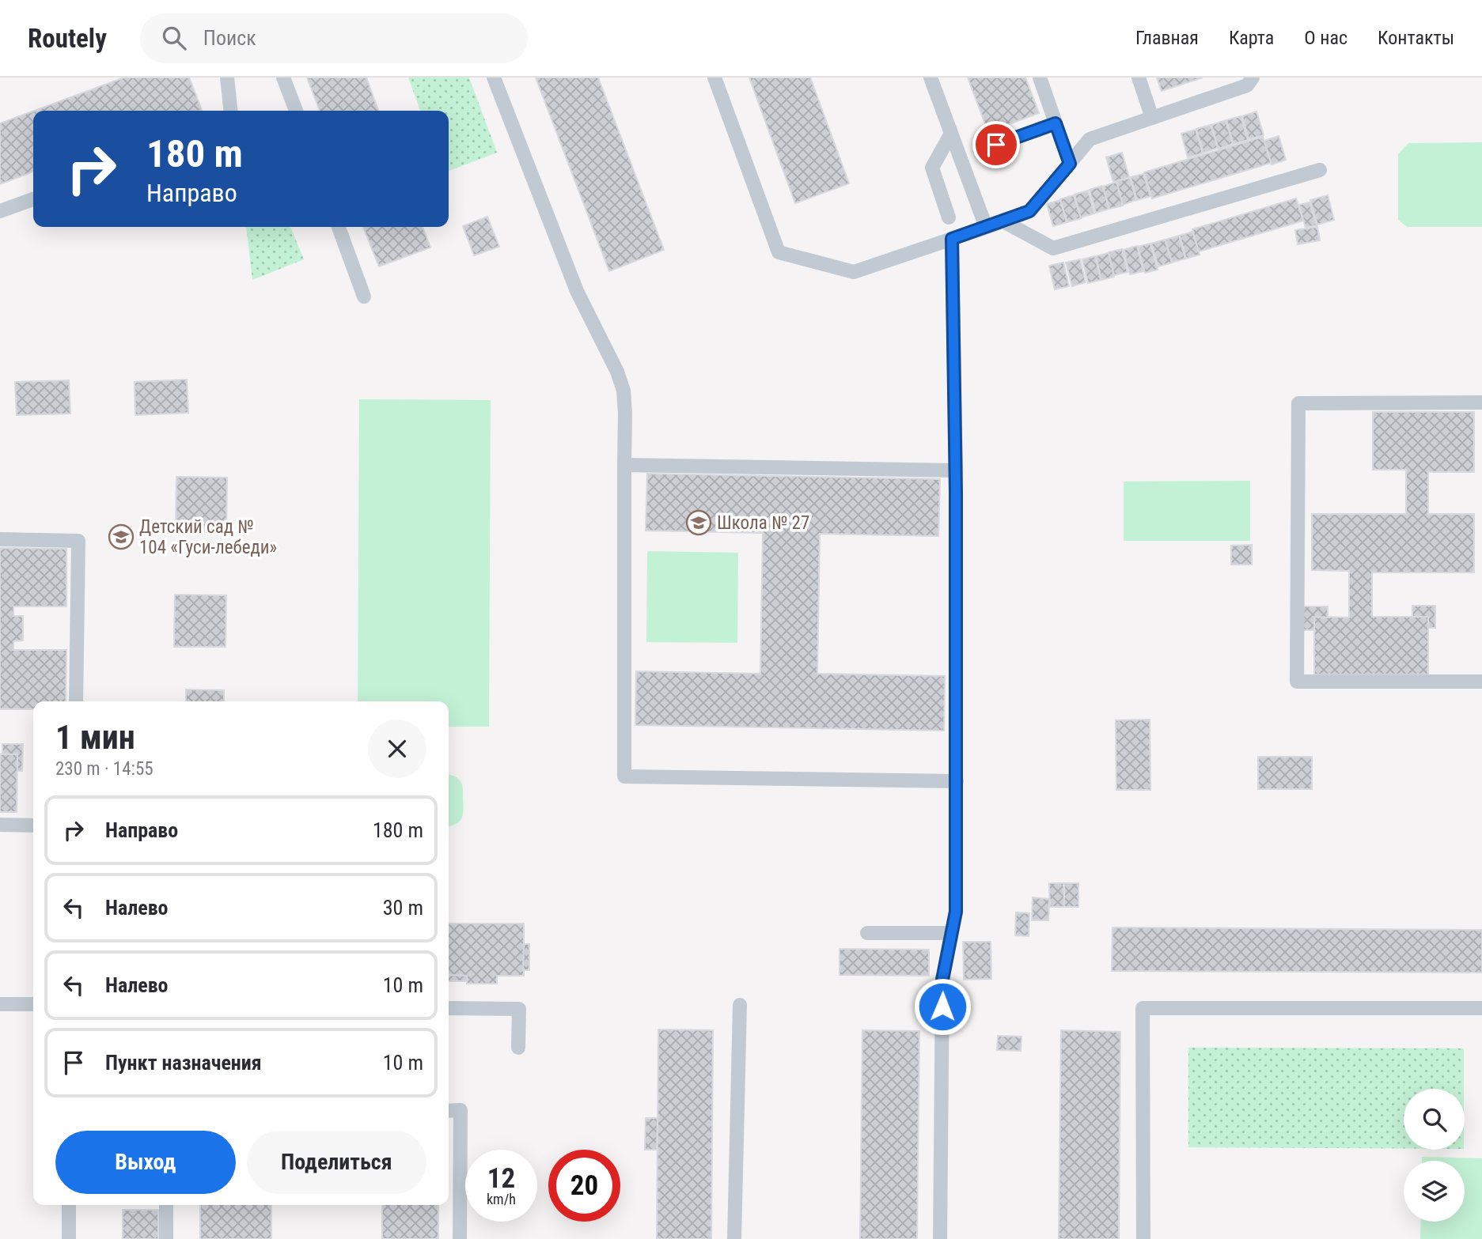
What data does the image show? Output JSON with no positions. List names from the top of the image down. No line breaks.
{"places":{"school or university":["Школа № 27","Детский сад № 104 «Гуси-лебеди»"]},"page":{"header":"Routely","search":"Поиск","nav":["Главная","Карта","О нас","Контакты"],"turn":["180 m","Направо"],"heading":["1 мин","230 m · 14:55"],"list":[{"name":"Направо","value":"180 m"},{"name":"Налево","value":"30 m"},{"name":"Налево","value":"10 m"},{"name":"Пункт назначения","value":"10 m"}],"buttons":["Выход","Поделиться"],"speed":"12 km/h","limit":"20"}}
